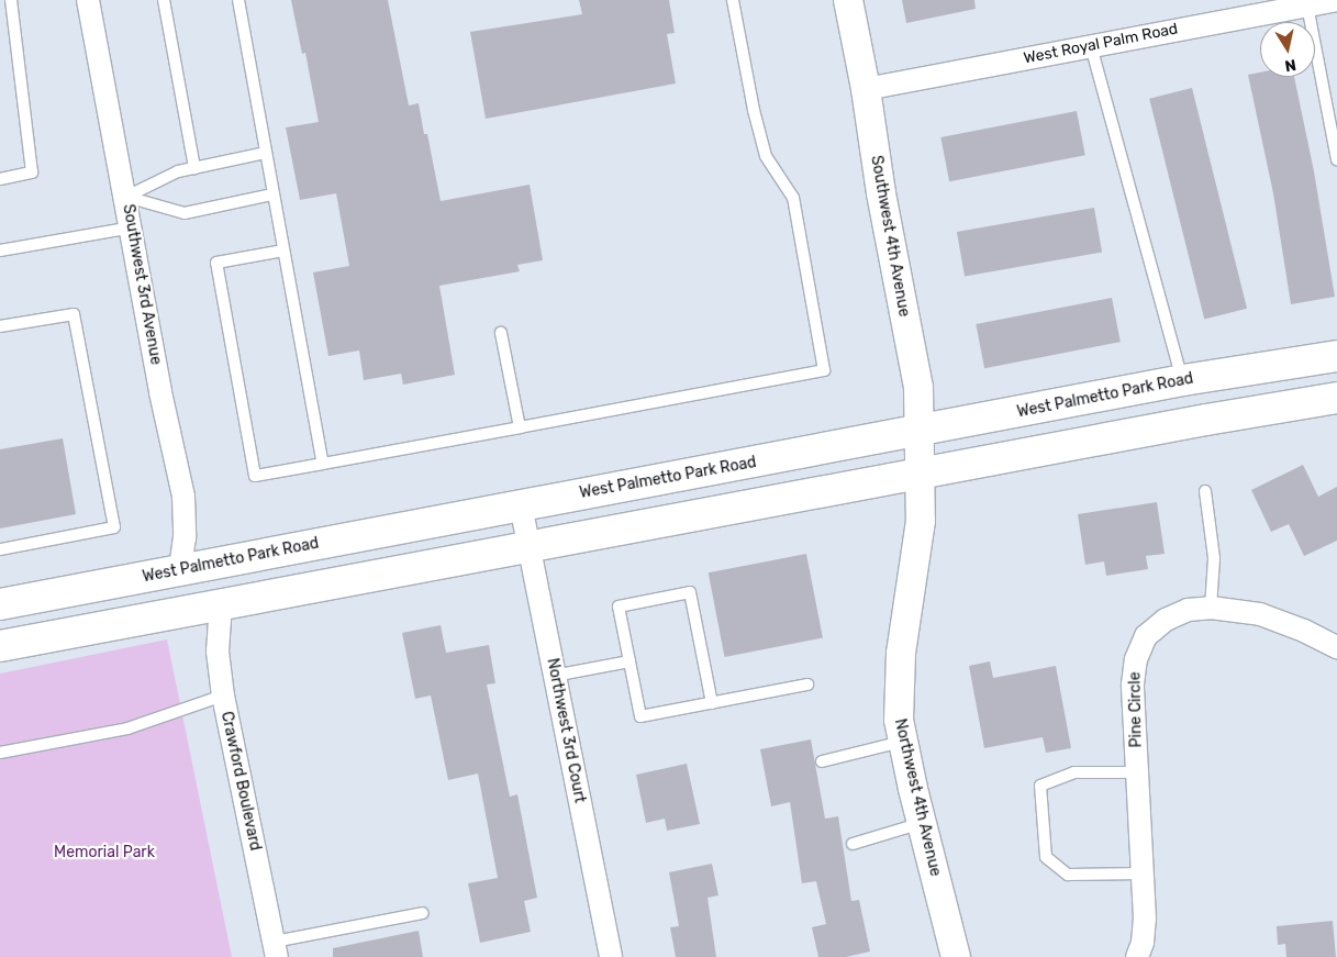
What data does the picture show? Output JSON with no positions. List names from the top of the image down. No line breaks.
{"streets":{"main road":["West Palmetto Park Road"],"street":["West Royal Palm Road","Southwest 4th Avenue","Southwest 3rd Avenue","Pine Circle","Northwest 3rd Court","Crawford Boulevard","Northwest 4th Avenue"]},"crossings":[["West Royal Palm Road","Southwest 4th Avenue"],["Southwest 4th Avenue","West Palmetto Park Road"],["Southwest 4th Avenue","Northwest 4th Avenue"],["Southwest 3rd Avenue","West Palmetto Park Road"],["West Palmetto Park Road","Northwest 3rd Court"]],"parks":["Memorial Park"],"north":"bottom"}
